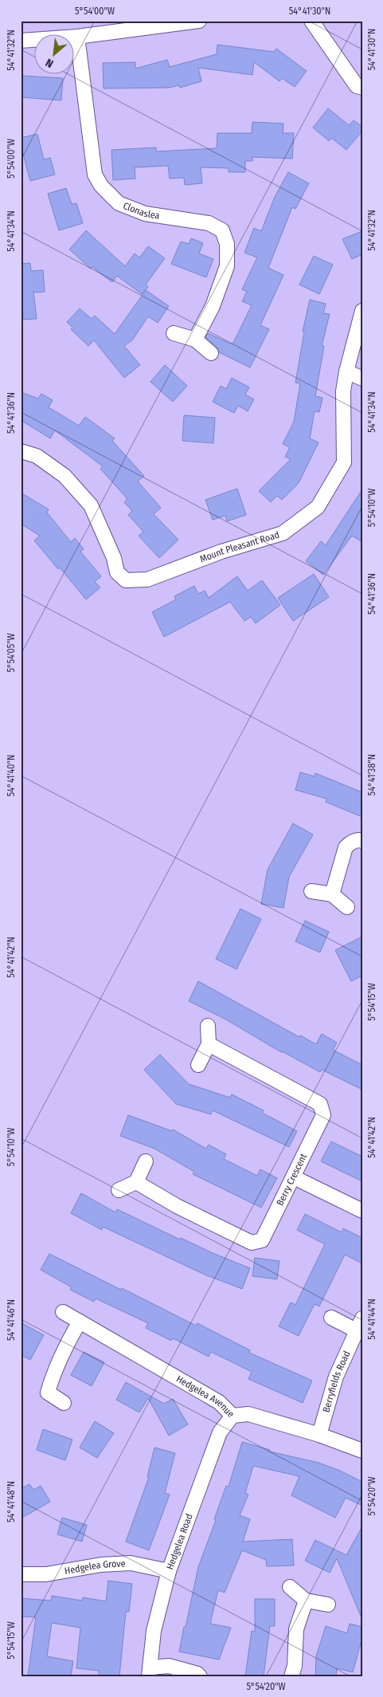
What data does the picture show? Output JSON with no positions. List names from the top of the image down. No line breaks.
{"streets":{"street":["Clonaslea","Mount Pleasant Road","Berry Crescent","Berryfields Road","Hedgelea Avenue","Hedgelea Road","Hedgelea Grove"]},"crossings":[["Berryfields Road","Hedgelea Avenue"],["Hedgelea Avenue","Hedgelea Road"],["Hedgelea Road","Hedgelea Grove"]],"north":"bottom left","coordinates":["5°54'00\"W","54°41'30\"N","54°41'32\"N","54°41'34\"N","54°41'36\"N","5°54'10\"W","5°54'05\"W","54°41'38\"N","54°41'40\"N","54°41'42\"N","5°54'15\"W","54°41'44\"N","54°41'46\"N","5°54'20\"W","54°41'48\"N"]}
